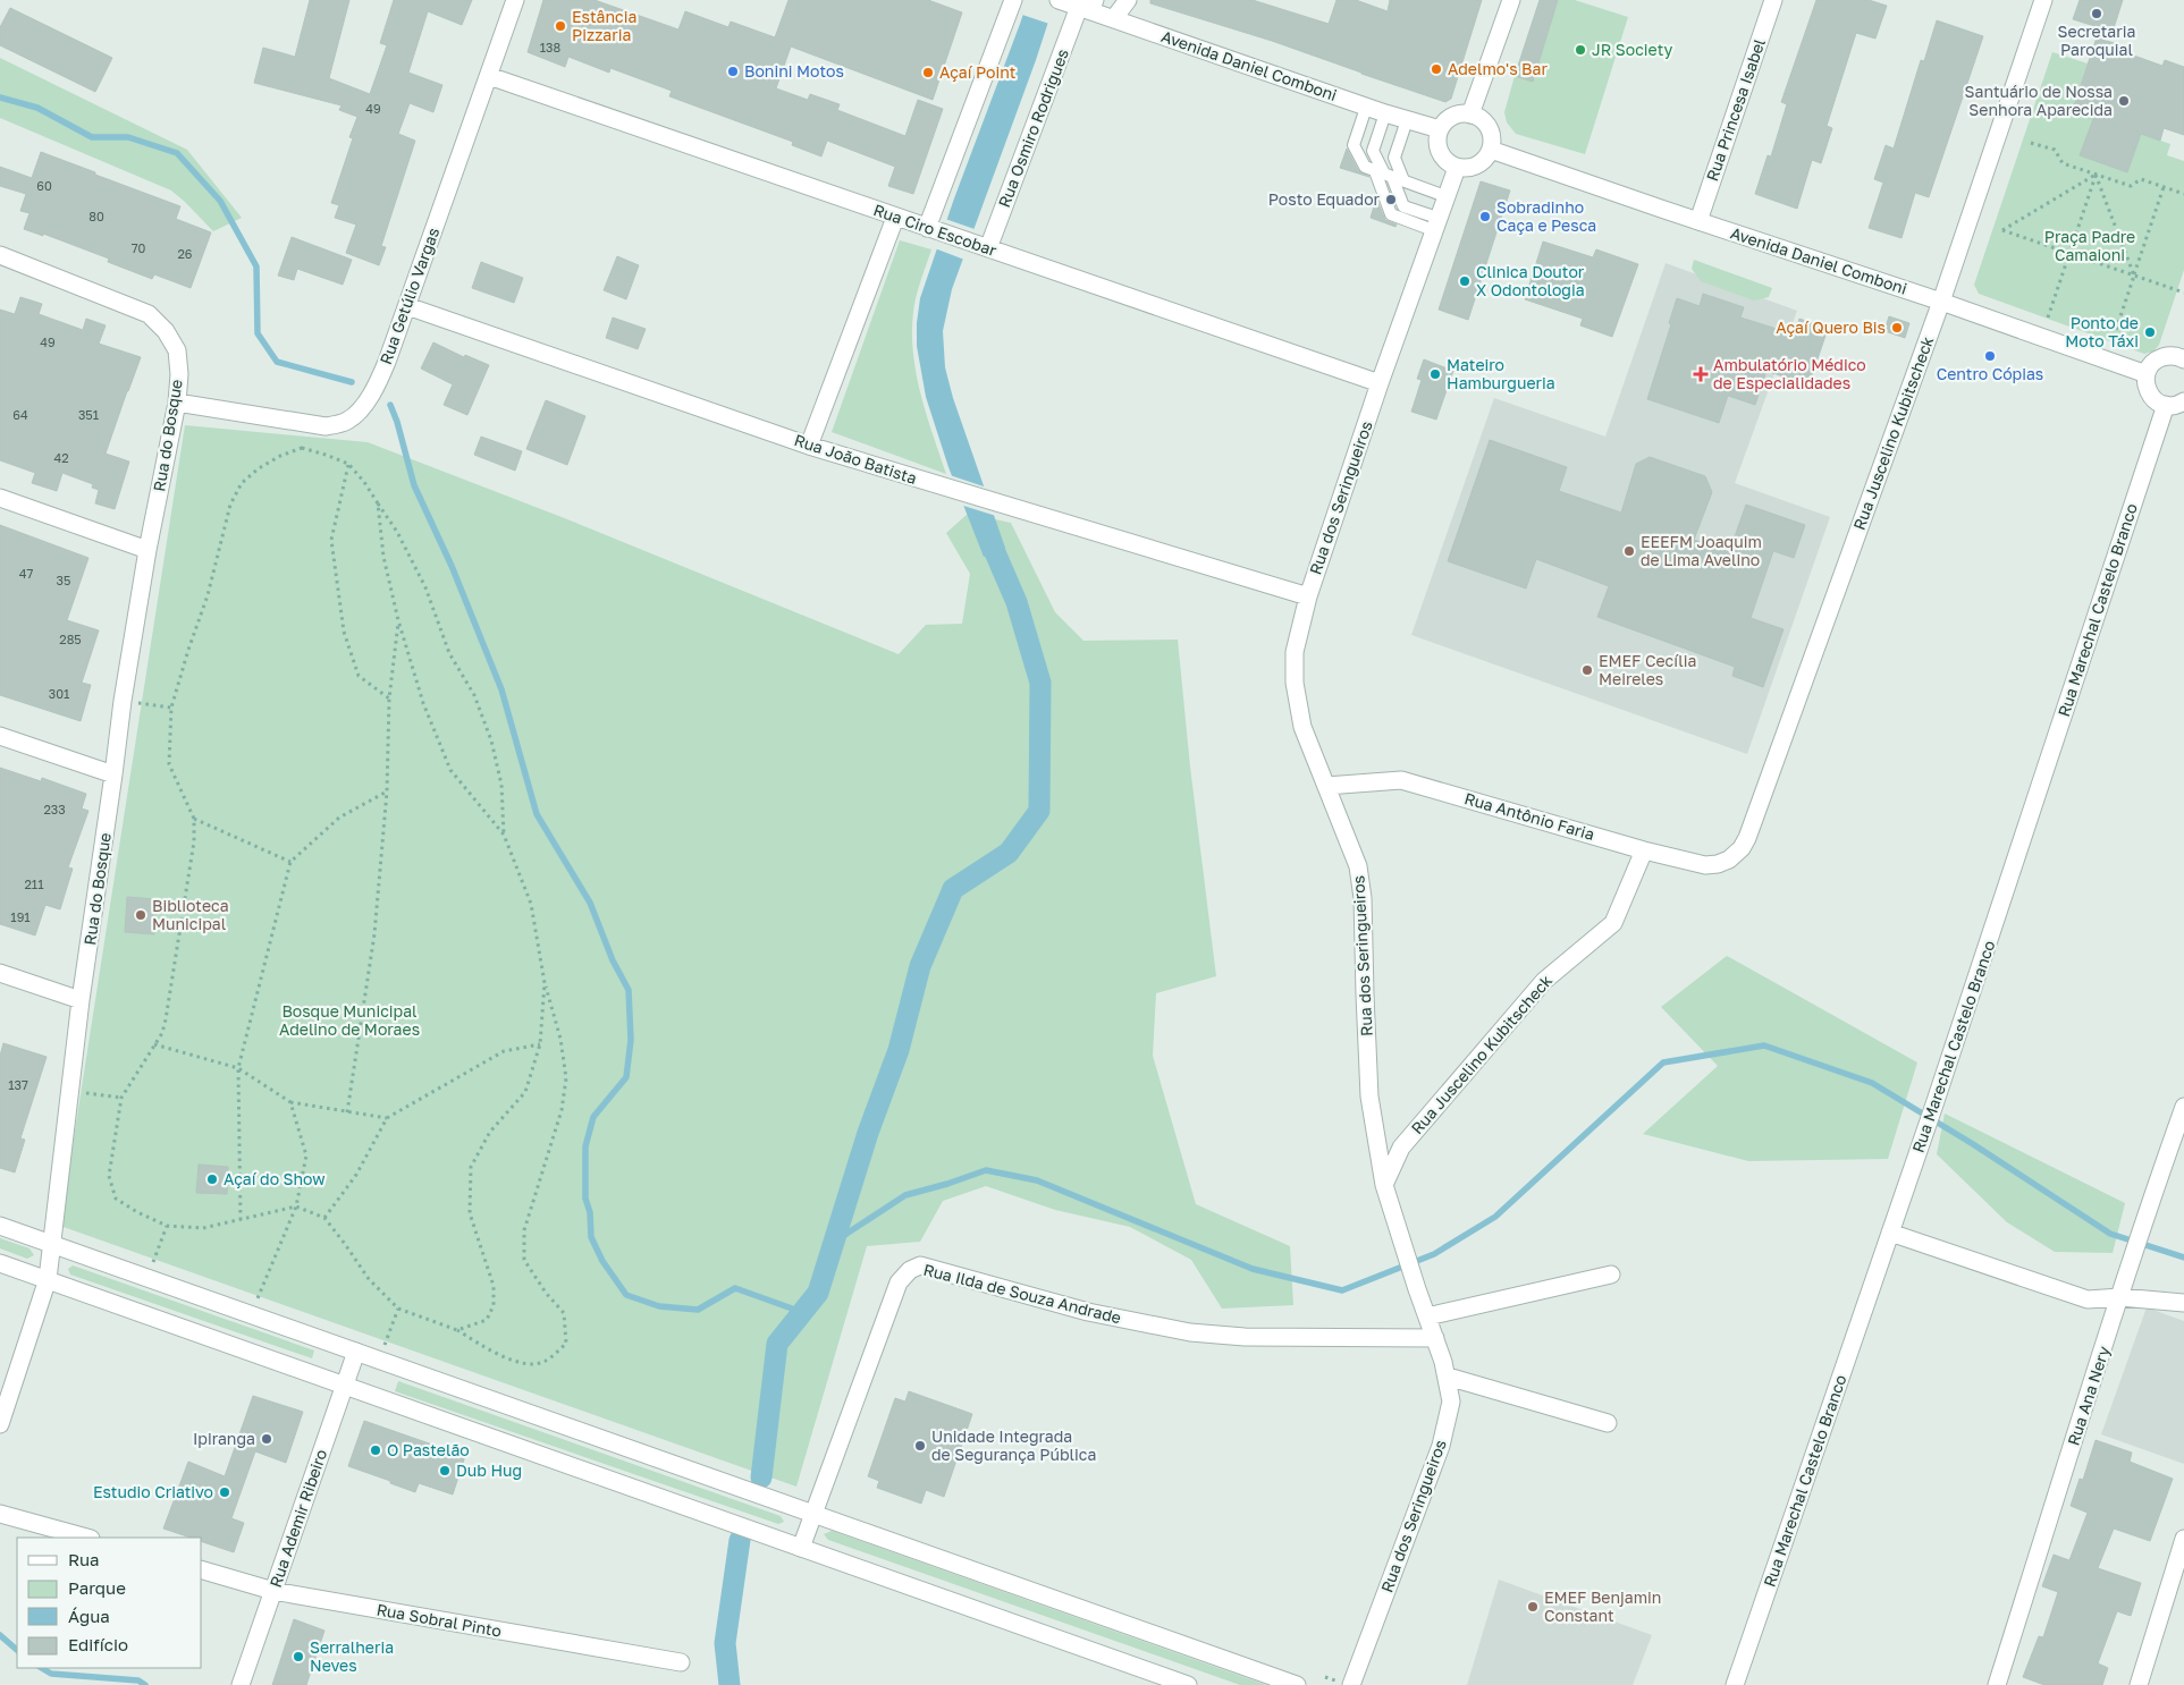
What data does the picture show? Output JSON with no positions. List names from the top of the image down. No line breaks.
{"streets":{"street":["Avenida Daniel Comboni","Rua Princesa Isabel","Rua Osmiro Rodrigues","Rua Ciro Escobar","Rua Getúlio Vargas","Rua Juscelino Kubitscheck","Rua do Bosque","Rua João Batista","Rua dos Seringueiros","Rua Marechal Castelo Branco","Rua Antônio Faria","Rua Ilda de Souza Andrade","Rua Ana Nery","Rua Ademir Ribeiro","Rua Sobral Pinto"]},"crossings":[["Avenida Daniel Comboni","Rua Princesa Isabel"],["Avenida Daniel Comboni","Rua Osmiro Rodrigues"],["Avenida Daniel Comboni","Rua Juscelino Kubitscheck"],["Avenida Daniel Comboni","Rua dos Seringueiros"],["Rua Osmiro Rodrigues","Rua Ciro Escobar"],["Rua Ciro Escobar","Rua Getúlio Vargas"],["Rua Ciro Escobar","Rua dos Seringueiros"],["Rua Getúlio Vargas","Rua do Bosque"],["Rua Getúlio Vargas","Rua João Batista"],["Rua Juscelino Kubitscheck","Rua dos Seringueiros"],["Rua Juscelino Kubitscheck","Rua Antônio Faria"],["Rua João Batista","Rua dos Seringueiros"],["Rua dos Seringueiros","Rua Antônio Faria"],["Rua dos Seringueiros","Rua Ilda de Souza Andrade"],["Rua Ademir Ribeiro","Rua Sobral Pinto"]],"parks":["Praça Padre Camaioni","Bosque Municipal Adelino de Moraes"],"places":{"other":["Secretaria Paroquial","Estância Pizzaria","JR Society","Adelmo's Bar","Bonini Motos","Açaí Point","Santuário de Nossa Senhora Aparecida","Posto Equador","Sobradinho Caça e Pesca","Clinica Doutor X Odontologia","Açaí Quero Bis","Ponto de Moto Táxi","Centro Cópias","Mateiro Hamburgueria","EEEFM Joaquim de Lima Avelino","EMEF Cecília Meireles","Biblioteca Municipal","Açaí do Show","Ipiranga","Unidade Integrada de Segurança Pública","O Pastelão","Dub Hug","Estudio Criativo","EMEF Benjamin Constant","Serralheria Neves"],"health":["Ambulatório Médico de Especialidades"]},"house_numbers":["138","49","60","80","70","26","49","64","351","42","47","35","285","301","233","211","191","137"],"legend":["Rua","Parque","Água","Edifício"]}
